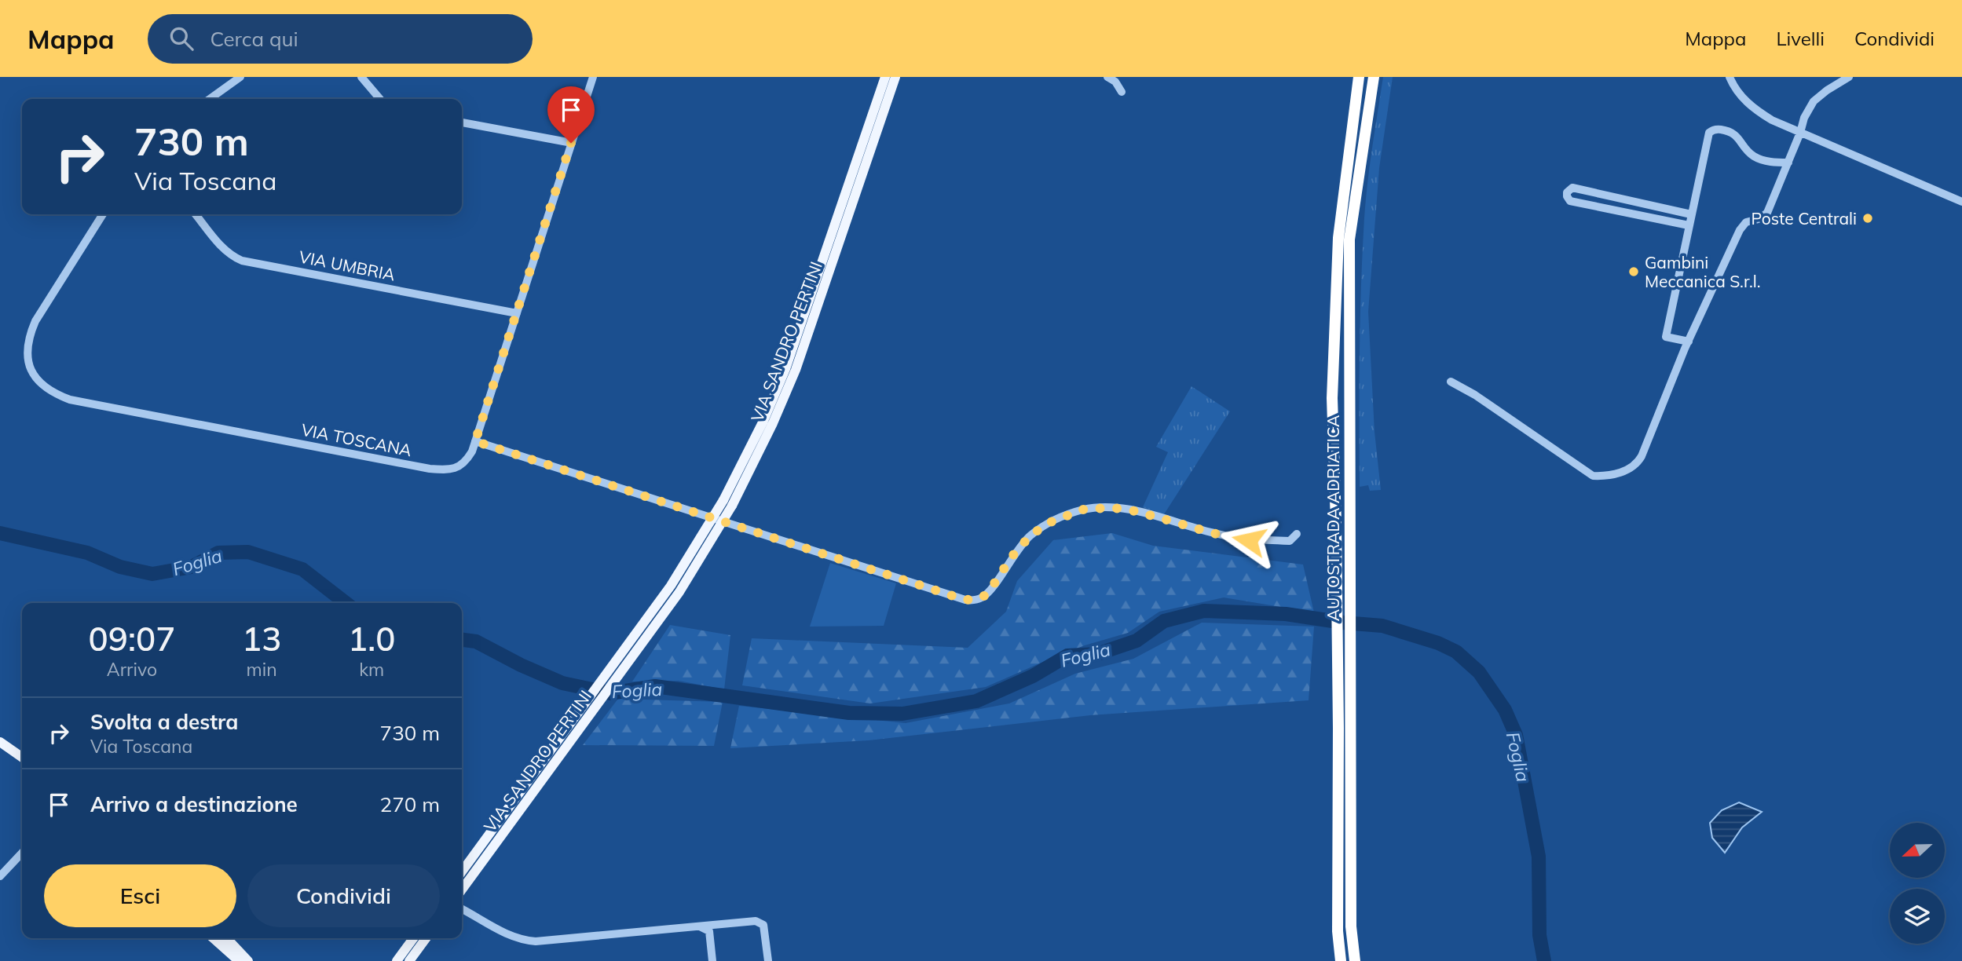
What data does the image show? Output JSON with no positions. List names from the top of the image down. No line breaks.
{"streets":{"highway":["AUTOSTRADA ADRIATICA"],"main road":["VIA SANDRO PERTINI"],"street":["VIA UMBRIA","VIA TOSCANA"]},"crossings":[["VIA UMBRIA","VIA TOSCANA"]],"water":["Foglia"],"places":["Poste Centrali","Gambini Meccanica S.r.l."],"north":"left","page":{"header":"Mappa","search":"Cerca qui","nav":["Mappa","Livelli","Condividi"],"turn":["730 m","Via Toscana"],"eta":["09:07","Arrivo","13","min","1.0","km"],"list":[{"name":"Svolta a destra","note":"Via Toscana","value":"730 m"},{"name":"Arrivo a destinazione","value":"270 m"}],"buttons":["Esci","Condividi"]}}
